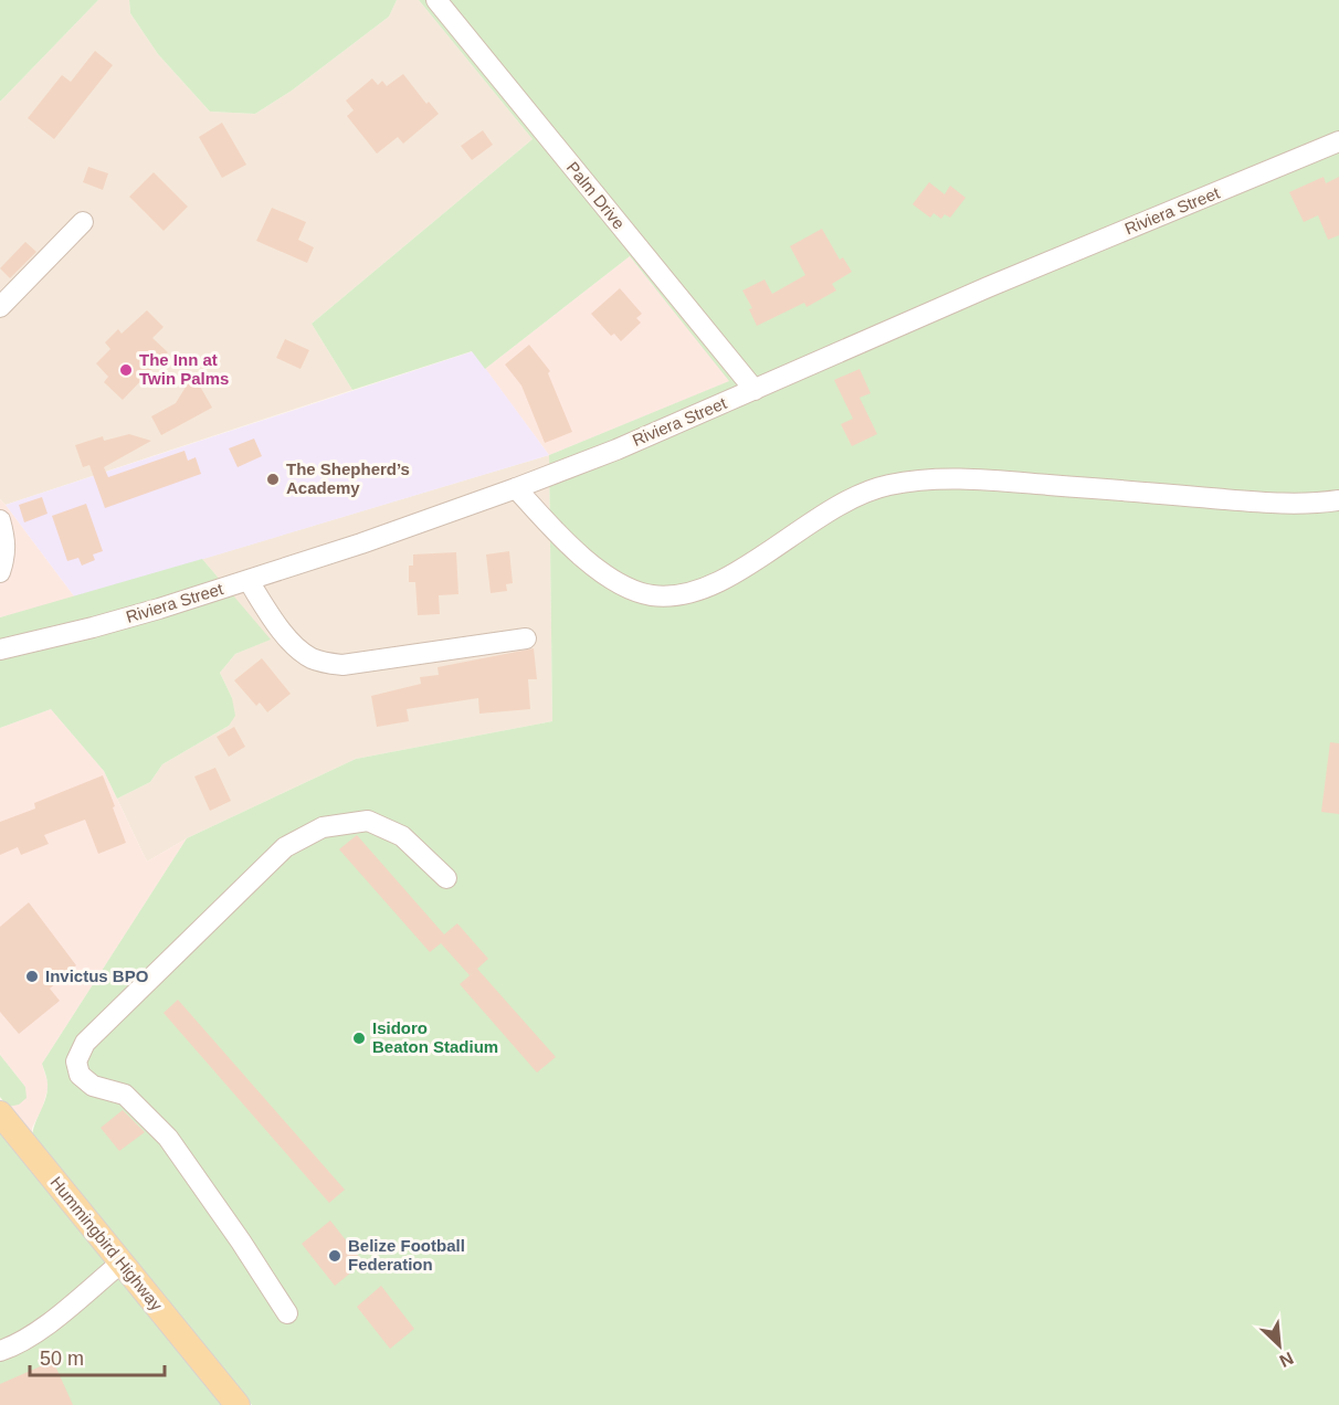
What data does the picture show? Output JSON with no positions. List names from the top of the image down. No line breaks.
{"streets":{"main road":["Hummingbird Highway"],"street":["Palm Drive","Riviera Street"]},"crossings":[["Palm Drive","Riviera Street"]],"places":["The Inn at Twin Palms","The Shepherd’s Academy","Invictus BPO","Isidoro Beaton Stadium","Belize Football Federation"],"scale_bar":"50 m","north":"bottom right"}
